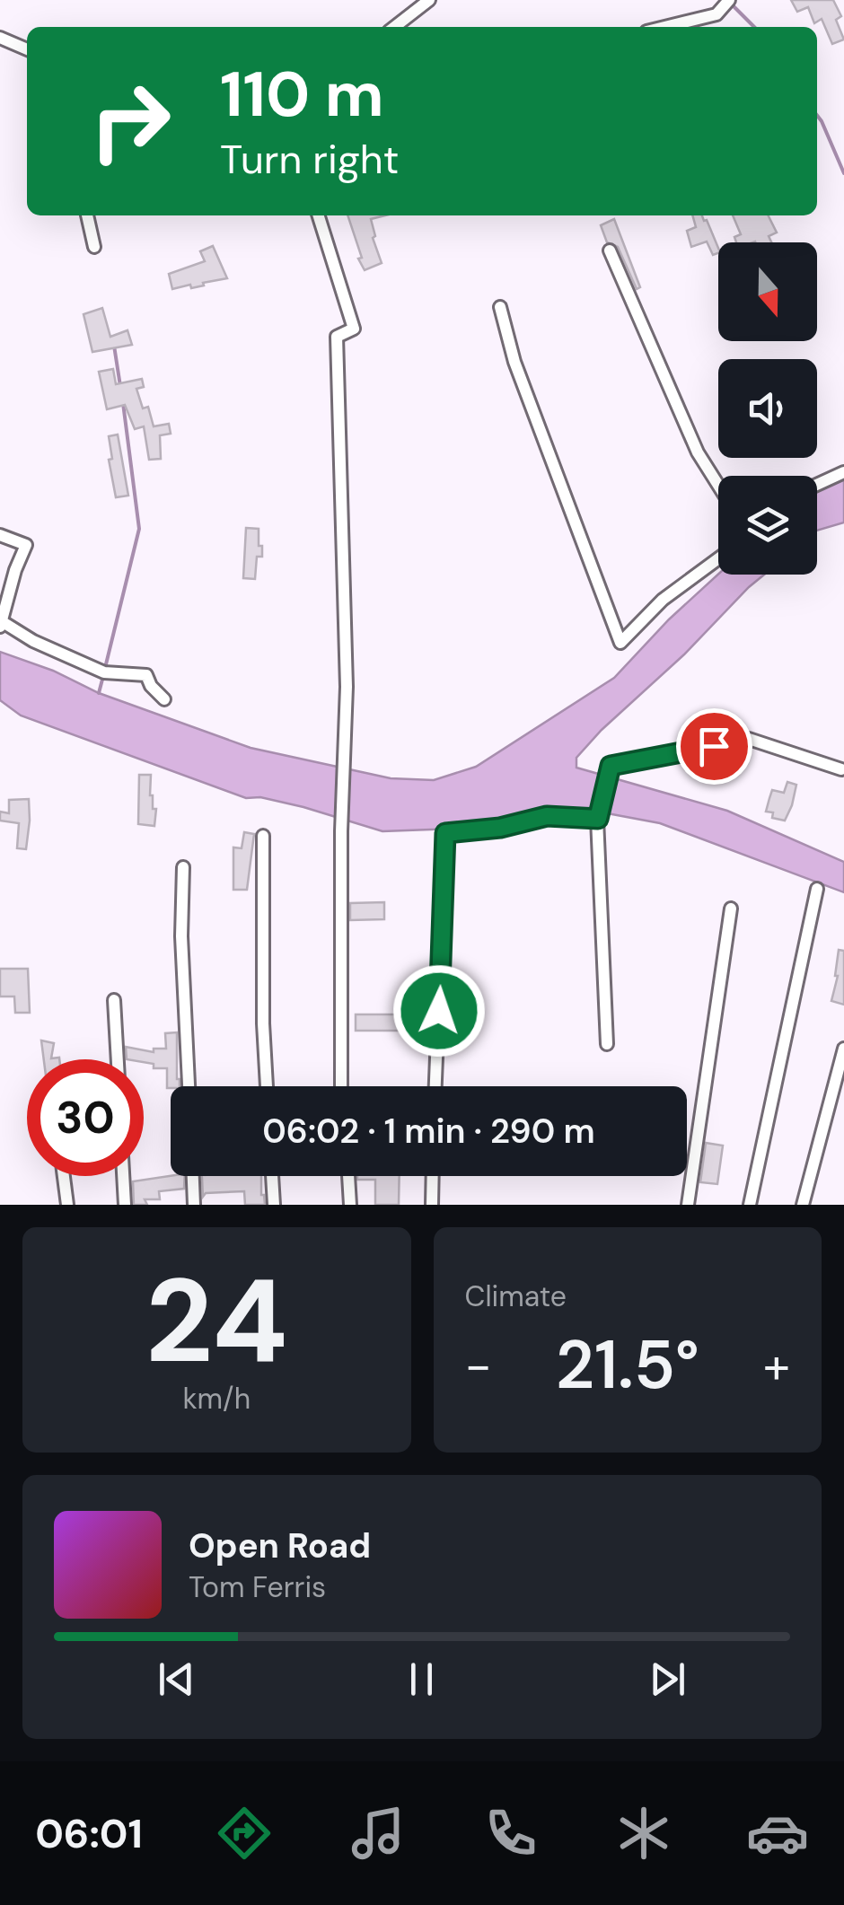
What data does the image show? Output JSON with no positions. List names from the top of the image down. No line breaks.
{"north":"bottom","page":{"turn":["110 m","Turn right"],"limit":"30","trip":"06:02 · 1 min · 290 m","tile":[["24","km/h"],"Climate"],"heat":["−","21.5°","+"],"song":["Open Road","Tom Ferris"],"tabs":"06:01"}}
